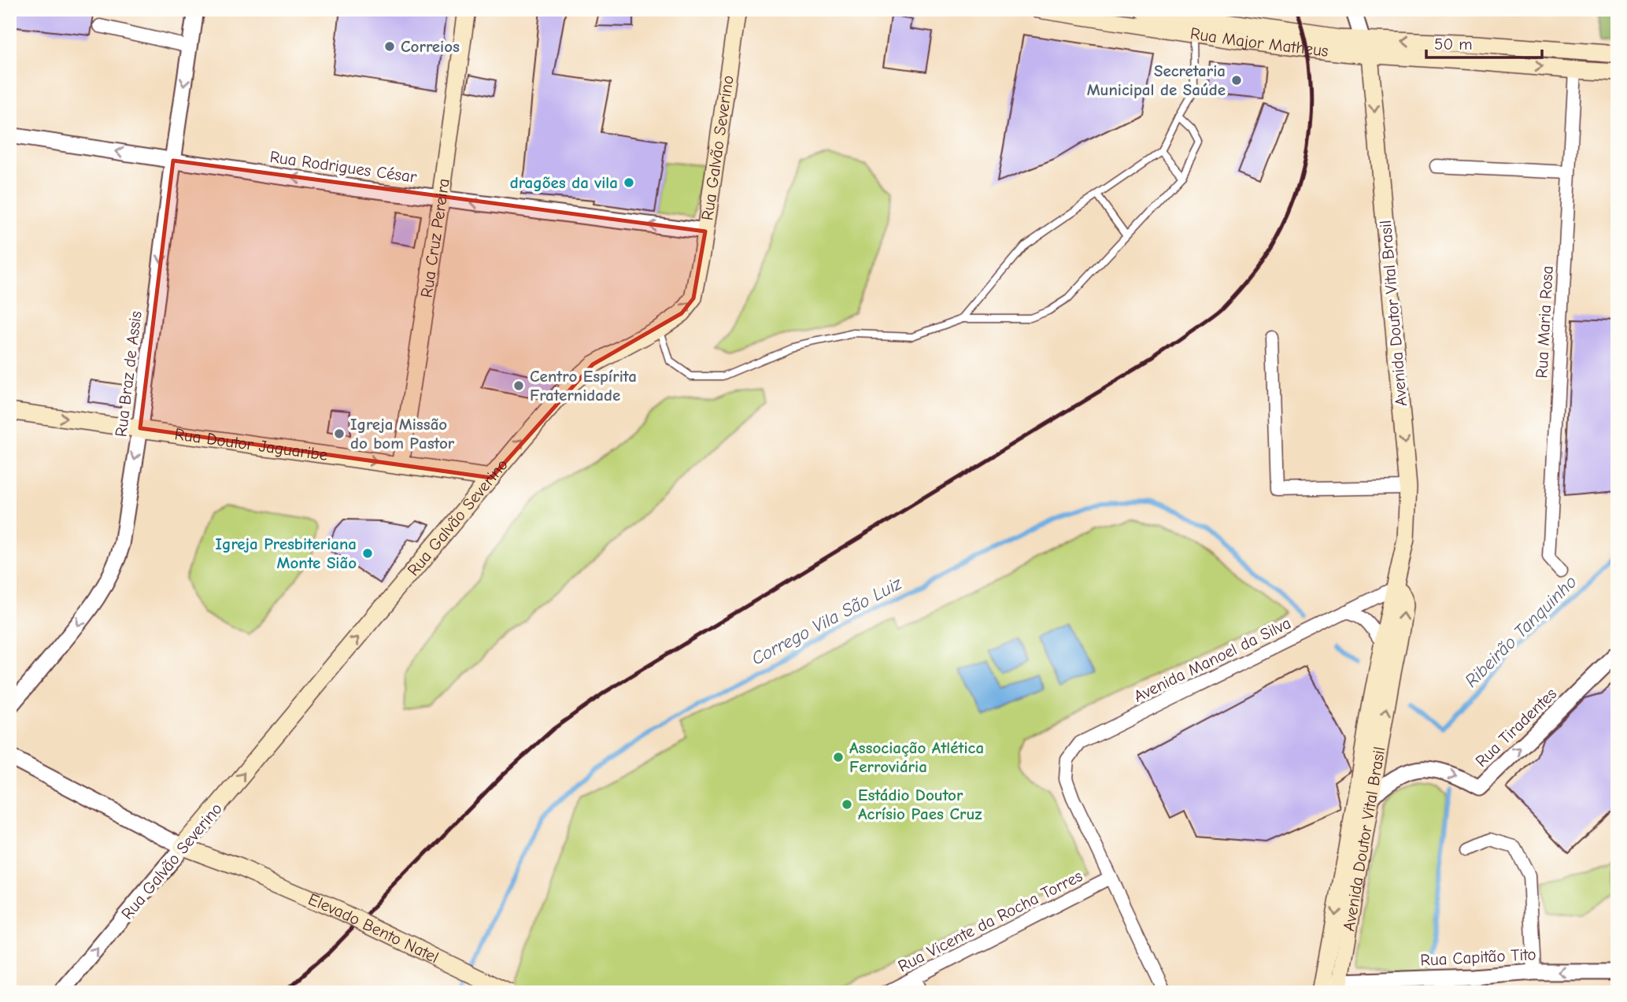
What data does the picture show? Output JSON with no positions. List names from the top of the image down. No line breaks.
{"streets":{"main road":["Rua Major Matheus","Rua Galvão Severino","Rua Cruz Pereira","Avenida Doutor Vital Brasil","Rua Doutor Jaguaribe","Elevado Bento Natel"],"street":["Rua Rodrigues César","Rua Maria Rosa","Rua Braz de Assis","Avenida Manoel da Silva","Rua Tiradentes","Rua Vicente da Rocha Torres","Rua Capitão Tito"]},"crossings":[["Rua Major Matheus","Avenida Doutor Vital Brasil"],["Rua Major Matheus","Rua Maria Rosa"],["Rua Galvão Severino","Rua Rodrigues César"],["Rua Galvão Severino","Rua Doutor Jaguaribe"],["Rua Galvão Severino","Elevado Bento Natel"],["Rua Rodrigues César","Rua Cruz Pereira"],["Rua Rodrigues César","Rua Braz de Assis"],["Rua Cruz Pereira","Rua Doutor Jaguaribe"],["Avenida Doutor Vital Brasil","Avenida Manoel da Silva"],["Avenida Doutor Vital Brasil","Rua Tiradentes"],["Avenida Doutor Vital Brasil","Rua Capitão Tito"],["Rua Braz de Assis","Rua Doutor Jaguaribe"],["Avenida Manoel da Silva","Rua Vicente da Rocha Torres"]],"one_way":["Rua Galvão Severino","Rua Rodrigues César","Rua Braz de Assis","Rua Doutor Jaguaribe","Rua Tiradentes"],"water":["Corrego Vila São Luiz","Ribeirão Tanquinho"],"places":["Correios","Secretaria Municipal de Saúde","dragões da vila","Centro Espírita Fraternidade","Igreja Missão do bom Pastor","Igreja Presbiteriana Monte Sião","Associação Atlética Ferroviária","Estádio Doutor Acrísio Paes Cruz"],"scale_bar":"50 m"}
